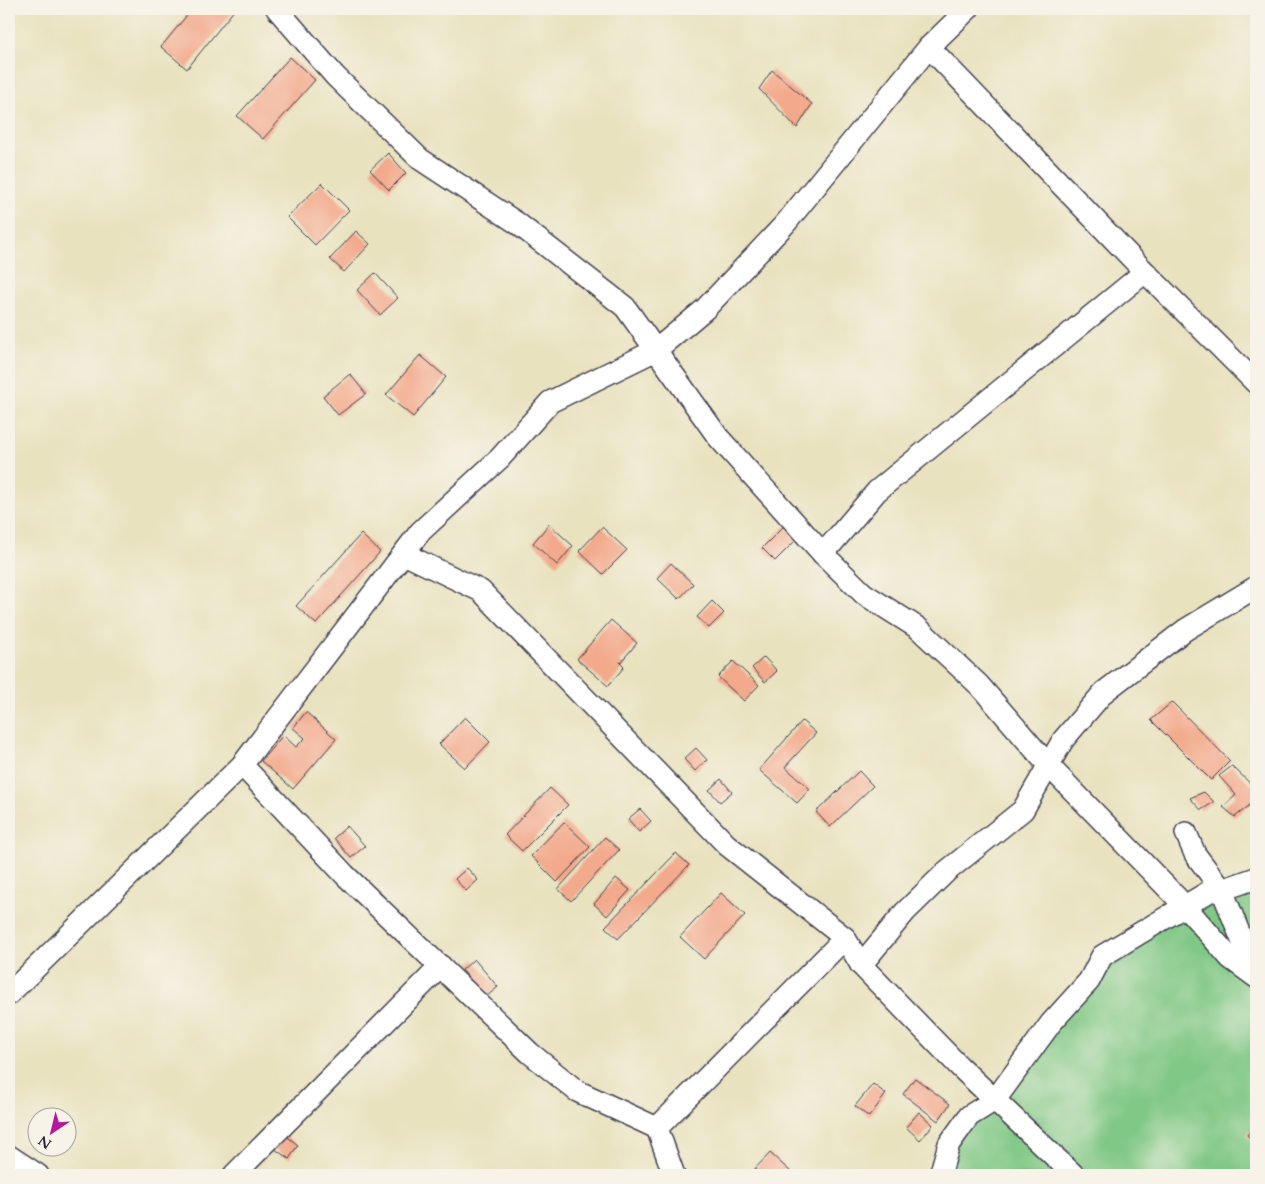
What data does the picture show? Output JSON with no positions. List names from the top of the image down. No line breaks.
{"north":"bottom left"}
